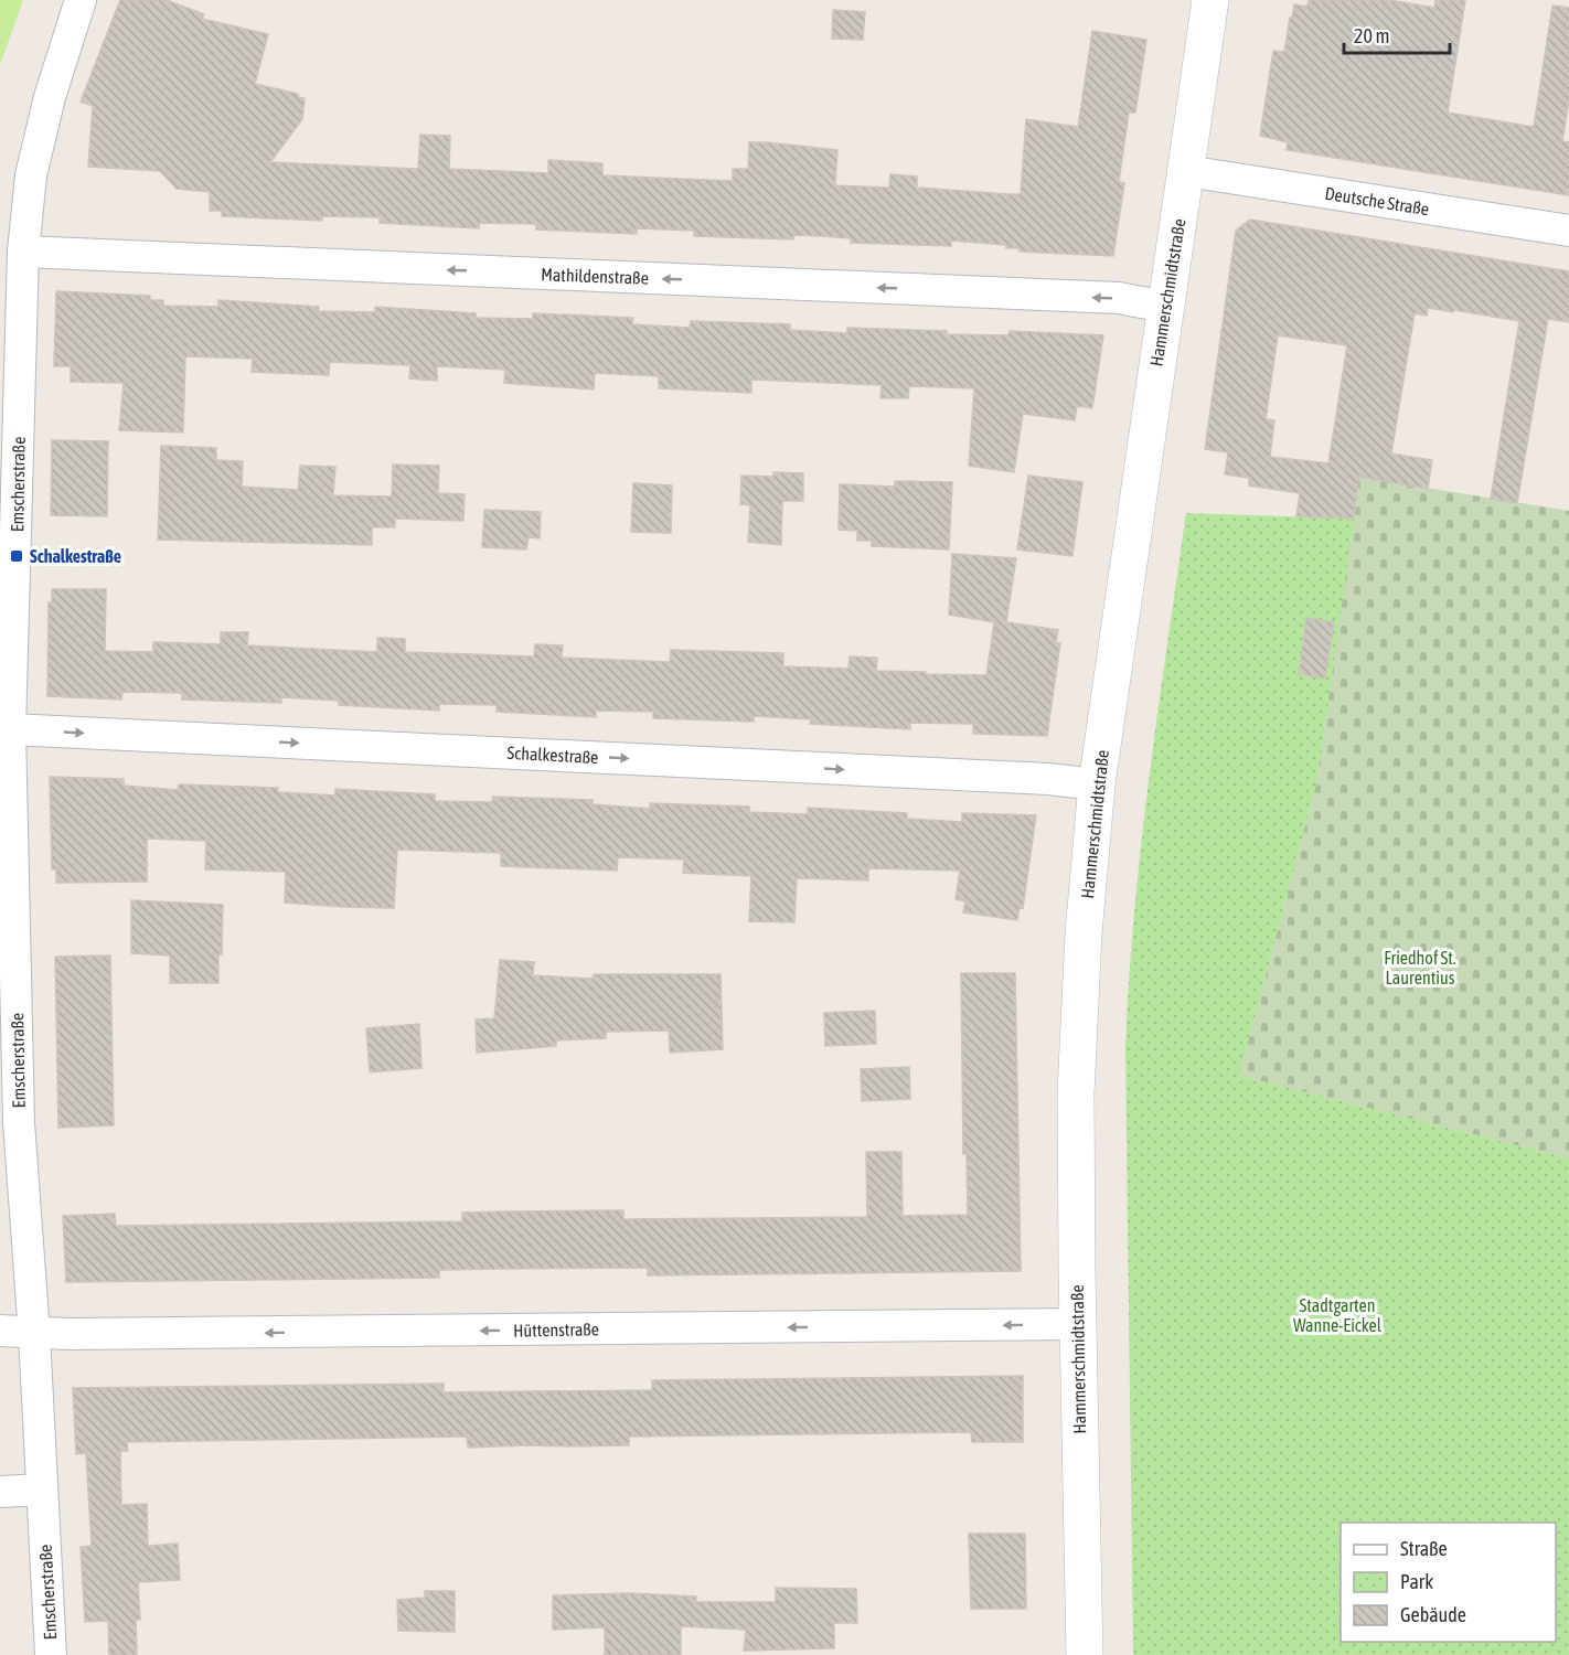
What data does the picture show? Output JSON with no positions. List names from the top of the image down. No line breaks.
{"streets":{"main road":["Hammerschmidtstraße"],"street":["Deutsche Straße","Mathildenstraße","Emscherstraße","Schalkestraße","Hüttenstraße"]},"crossings":[["Deutsche Straße","Hammerschmidtstraße"],["Mathildenstraße","Hammerschmidtstraße"],["Mathildenstraße","Emscherstraße"],["Hammerschmidtstraße","Schalkestraße"],["Hammerschmidtstraße","Hüttenstraße"],["Emscherstraße","Schalkestraße"],["Emscherstraße","Hüttenstraße"]],"one_way":["Mathildenstraße","Schalkestraße","Hüttenstraße"],"parks":["Friedhof St. Laurentius","Stadtgarten Wanne-Eickel"],"places":{"transit":["Schalkestraße"]},"legend":["Straße","Park","Gebäude"],"scale_bar":"20 m"}
